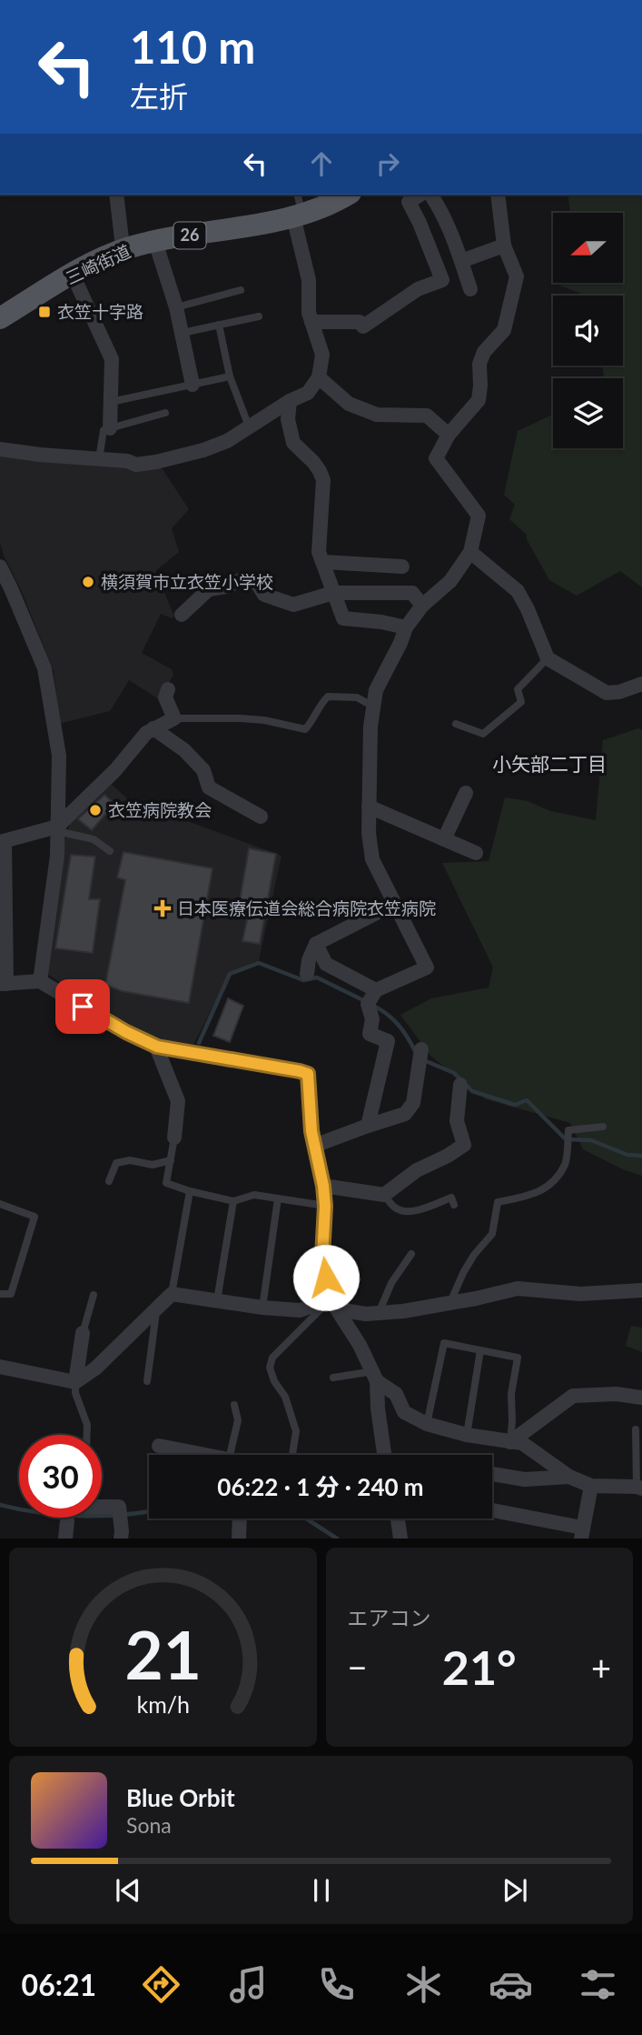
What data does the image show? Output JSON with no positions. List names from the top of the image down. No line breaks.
{"streets":{"main road":["26","三崎街道"]},"districts":["小矢部二丁目"],"places":{"transit":["衣笠十字路"],"other":["横須賀市立衣笠小学校","衣笠病院教会"],"health":["日本医療伝道会総合病院衣笠病院"]},"north":"left","page":{"turn":["110 m","左折"],"limit":"30","trip":"06:22 · 1 分 · 240 m","tile":"エアコン","heat":["−","21°","+"],"song":["Blue Orbit","Sona"],"tabs":"06:21","gauge":["21","km/h"]}}
